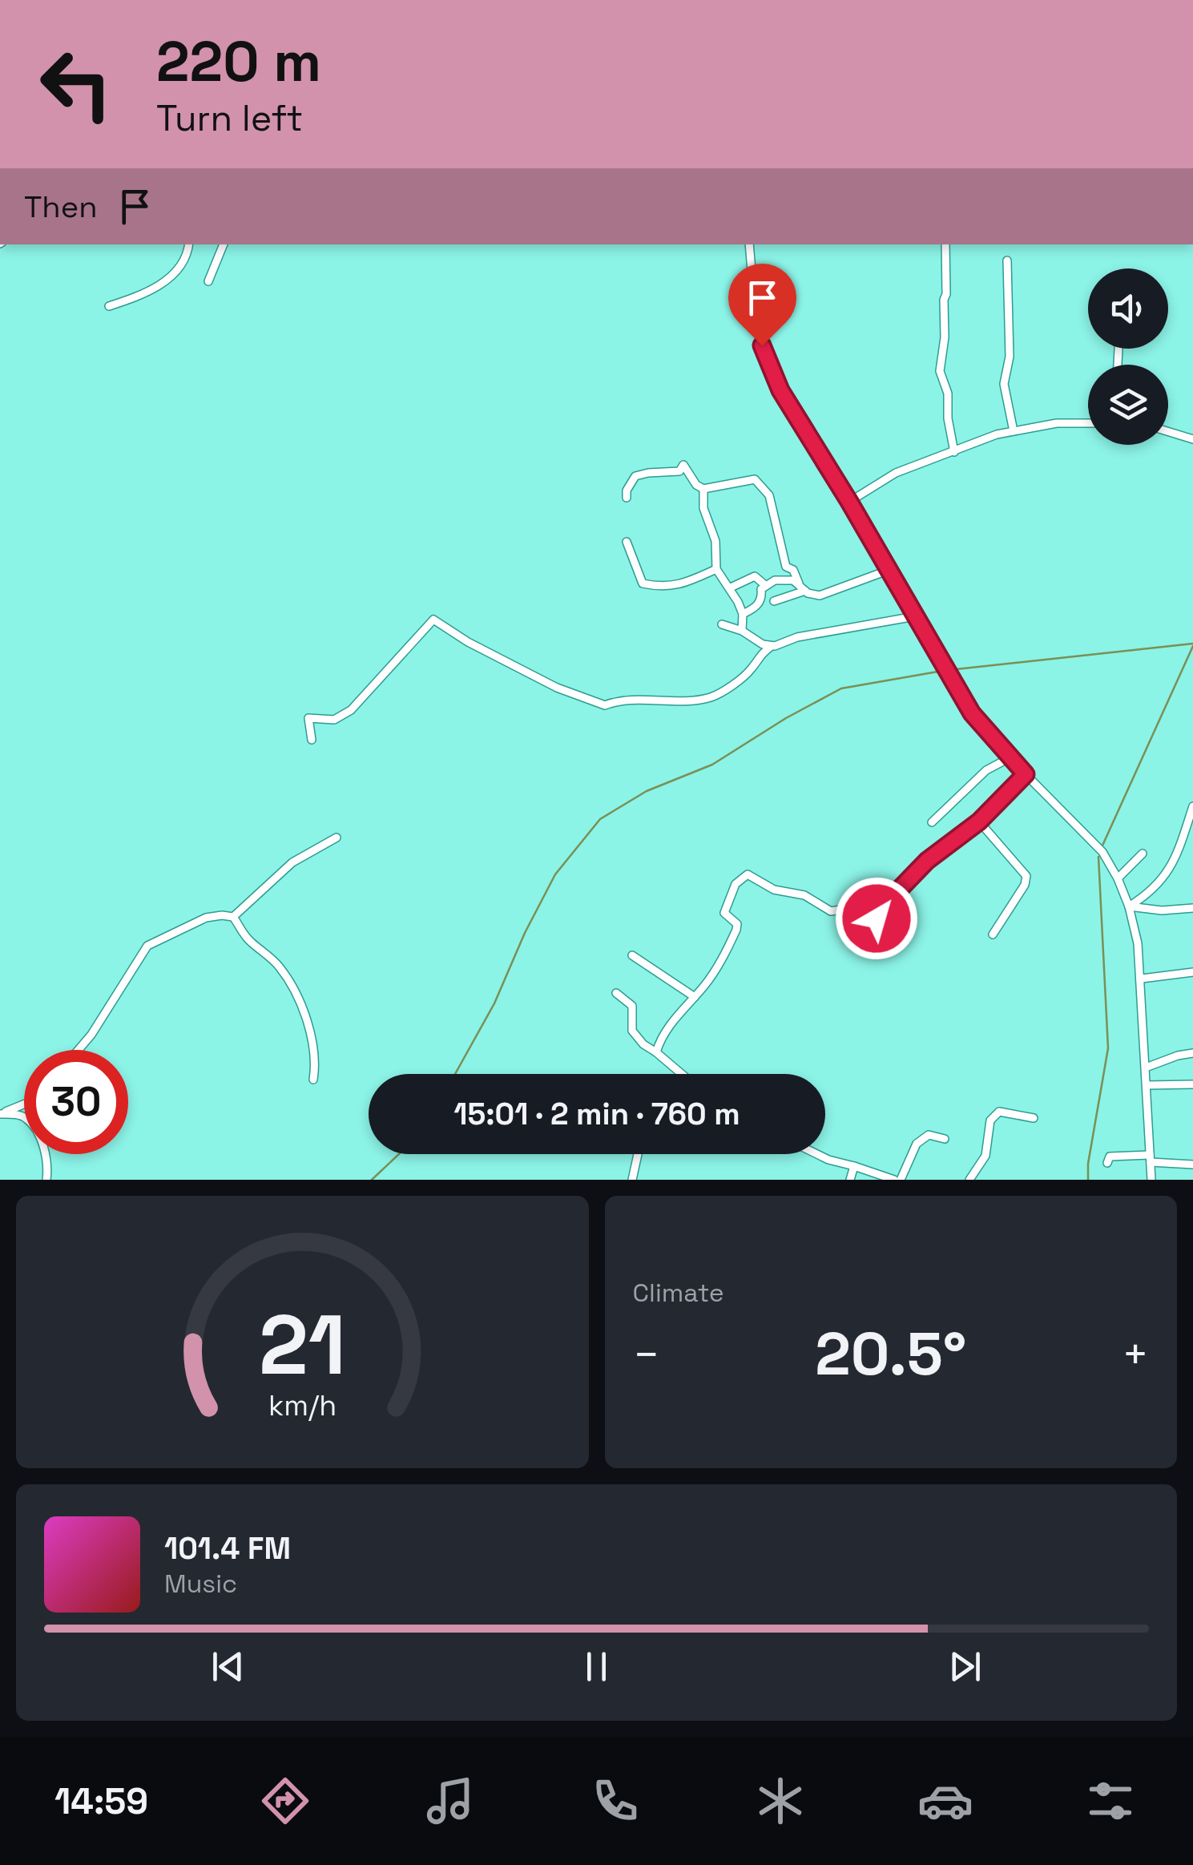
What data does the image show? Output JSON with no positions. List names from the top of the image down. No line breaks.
{"page":{"turn":["220 m","Turn left"],"then":"Then","limit":"30","trip":"15:01 · 2 min · 760 m","tile":"Climate","heat":["−","20.5°","+"],"song":["101.4 FM","Music"],"tabs":"14:59","gauge":["21","km/h"]}}
